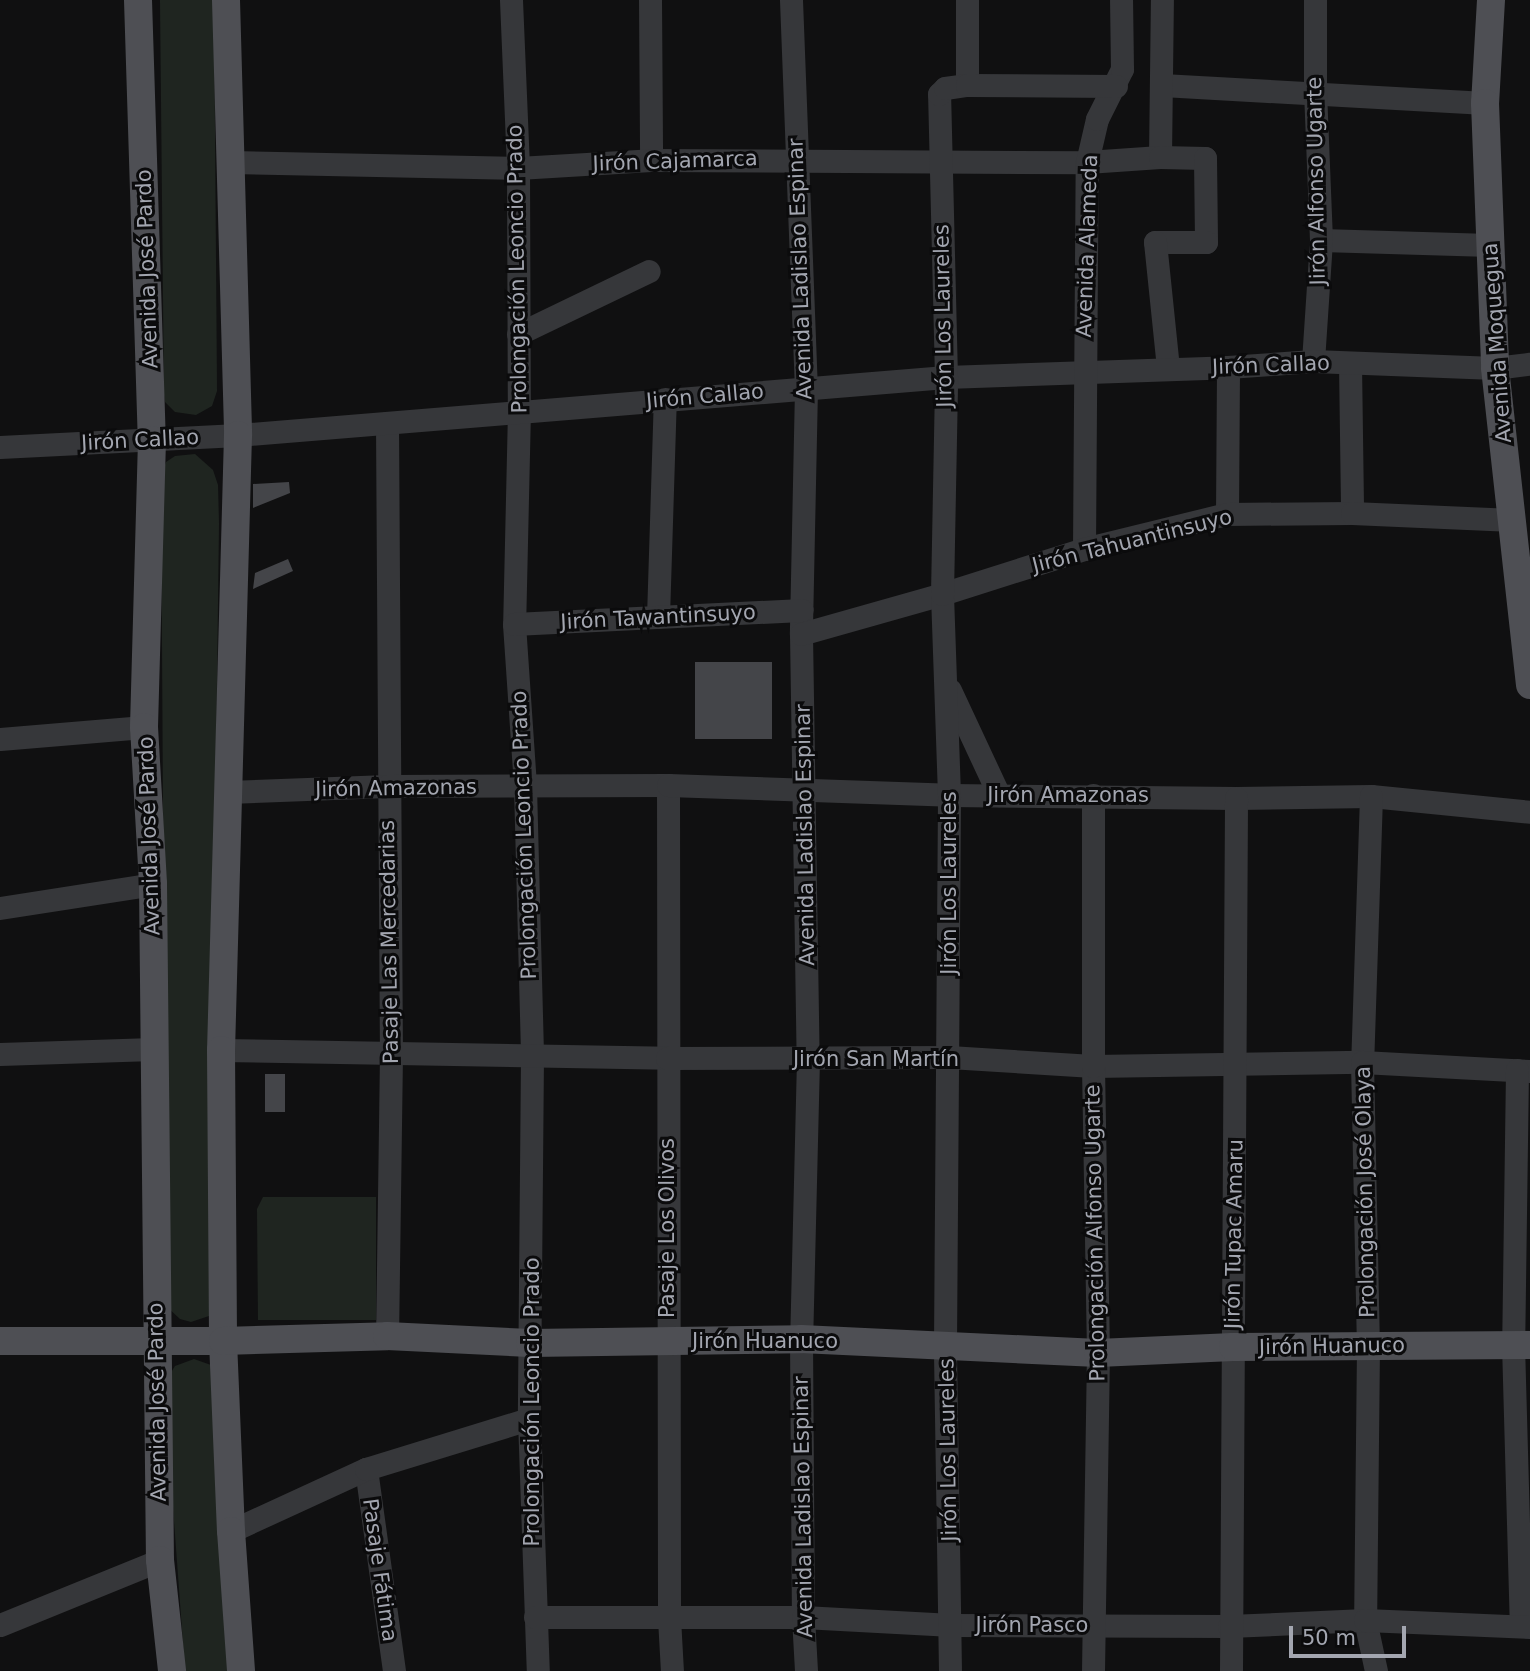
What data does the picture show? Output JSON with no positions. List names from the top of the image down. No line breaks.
{"streets":{"main road":["Avenida José Pardo","Avenida Moquegua","Jirón Huanuco"],"street":["Jirón Cajamarca","Jirón Alfonso Ugarte","Avenida Alameda","Prolongación Leoncio Prado","Avenida Ladislao Espinar","Jirón Los Laureles","Jirón Callao","Jirón Tahuantinsuyo","Jirón Tawantinsuyo","Jirón Amazonas","Pasaje Las Mercedarias","Jirón San Martín","Prolongación José Olaya","Pasaje Los Olivos","Prolongación Alfonso Ugarte","Jirón Tupac Amaru","Pasaje Fátima","Jirón Pasco"]},"crossings":[["Jirón Cajamarca","Avenida Alameda"],["Jirón Cajamarca","Prolongación Leoncio Prado"],["Jirón Cajamarca","Avenida Ladislao Espinar"],["Jirón Cajamarca","Jirón Los Laureles"],["Jirón Cajamarca","Jirón Callao"],["Jirón Alfonso Ugarte","Jirón Callao"],["Avenida Alameda","Jirón Callao"],["Avenida Alameda","Jirón Tahuantinsuyo"],["Avenida José Pardo","Jirón Callao"],["Avenida José Pardo","Jirón Huanuco"],["Prolongación Leoncio Prado","Jirón Callao"],["Prolongación Leoncio Prado","Jirón Tawantinsuyo"],["Prolongación Leoncio Prado","Jirón Amazonas"],["Prolongación Leoncio Prado","Jirón San Martín"],["Prolongación Leoncio Prado","Jirón Huanuco"],["Prolongación Leoncio Prado","Jirón Pasco"],["Avenida Ladislao Espinar","Jirón Callao"],["Avenida Ladislao Espinar","Jirón Tahuantinsuyo"],["Avenida Ladislao Espinar","Jirón Tawantinsuyo"],["Avenida Ladislao Espinar","Jirón Amazonas"],["Avenida Ladislao Espinar","Jirón San Martín"],["Avenida Ladislao Espinar","Jirón Huanuco"],["Avenida Ladislao Espinar","Jirón Pasco"],["Jirón Los Laureles","Jirón Callao"],["Jirón Los Laureles","Jirón Tahuantinsuyo"],["Jirón Los Laureles","Jirón Amazonas"],["Jirón Los Laureles","Jirón San Martín"],["Jirón Los Laureles","Jirón Huanuco"],["Jirón Los Laureles","Jirón Pasco"],["Avenida Moquegua","Jirón Callao"],["Avenida Moquegua","Jirón Tahuantinsuyo"],["Jirón Callao","Pasaje Las Mercedarias"],["Jirón Amazonas","Pasaje Las Mercedarias"],["Jirón Amazonas","Prolongación José Olaya"],["Jirón Amazonas","Pasaje Los Olivos"],["Jirón Amazonas","Prolongación Alfonso Ugarte"],["Jirón Amazonas","Jirón Tupac Amaru"],["Pasaje Las Mercedarias","Jirón San Martín"],["Pasaje Las Mercedarias","Jirón Huanuco"],["Jirón San Martín","Prolongación José Olaya"],["Jirón San Martín","Pasaje Los Olivos"],["Jirón San Martín","Prolongación Alfonso Ugarte"],["Jirón San Martín","Jirón Tupac Amaru"],["Prolongación José Olaya","Jirón Huanuco"],["Prolongación José Olaya","Jirón Pasco"],["Pasaje Los Olivos","Jirón Huanuco"],["Pasaje Los Olivos","Jirón Pasco"],["Prolongación Alfonso Ugarte","Jirón Huanuco"],["Prolongación Alfonso Ugarte","Jirón Pasco"],["Jirón Tupac Amaru","Jirón Huanuco"],["Jirón Tupac Amaru","Jirón Pasco"]],"scale_bar":"50 m"}
